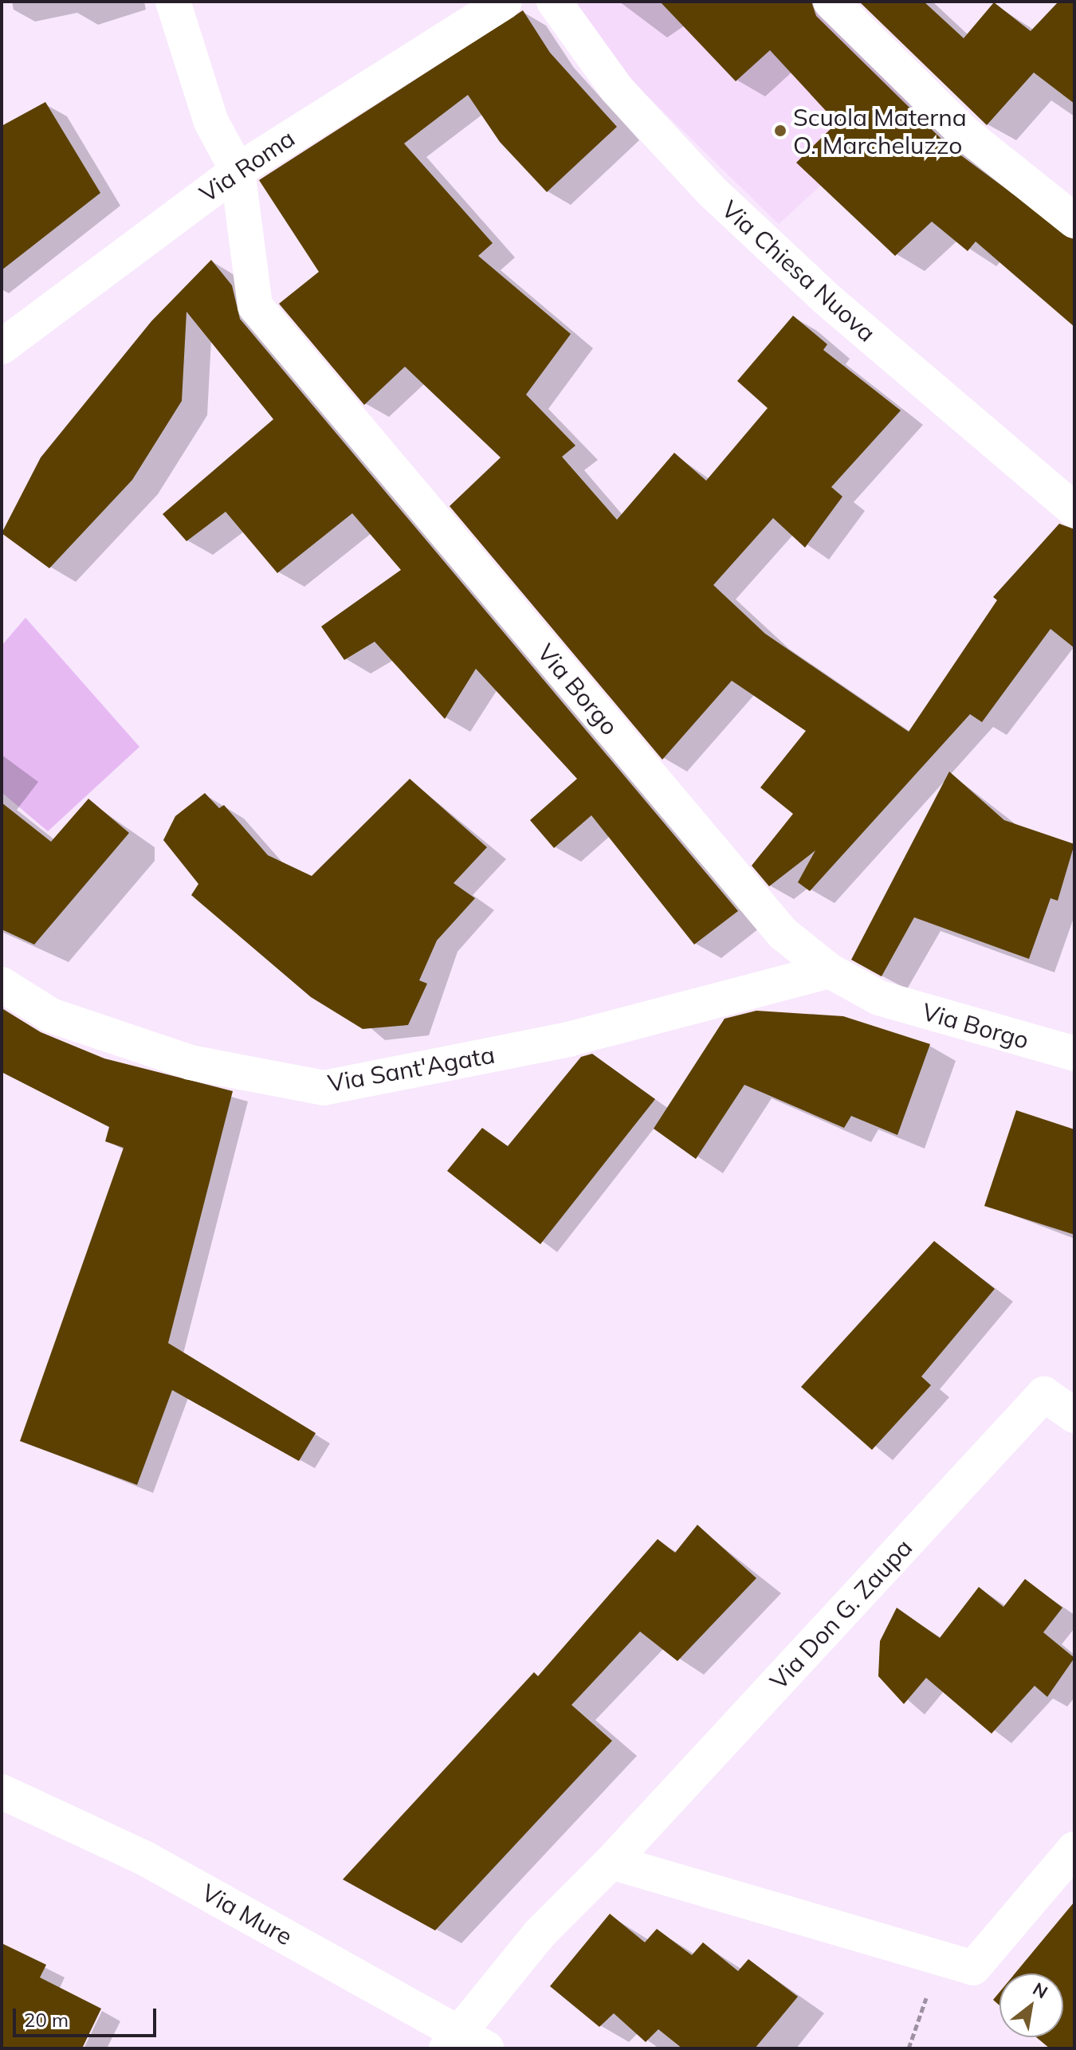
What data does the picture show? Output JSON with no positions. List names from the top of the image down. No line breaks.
{"streets":{"street":["Via Roma","Via Chiesa Nuova","Via Borgo","Via Sant'Agata","Via Don G. Zaupa","Via Mure"]},"crossings":[["Via Roma","Via Borgo"],["Via Borgo","Via Sant'Agata"],["Via Don G. Zaupa","Via Mure"]],"places":["Scuola Materna O. Marcheluzzo"],"scale_bar":"20 m","north":"top right"}
